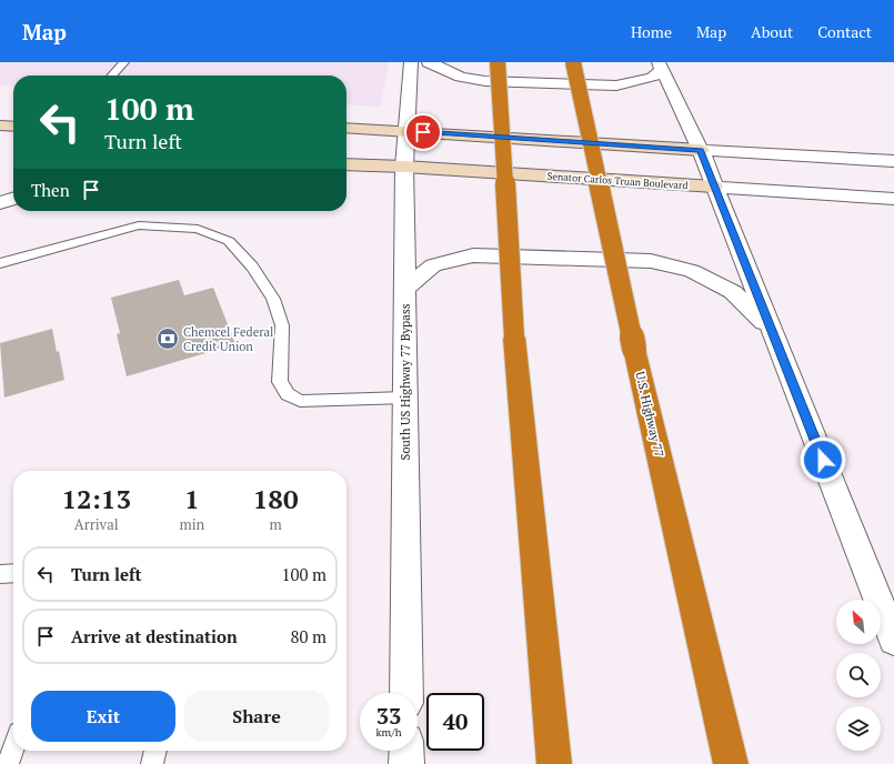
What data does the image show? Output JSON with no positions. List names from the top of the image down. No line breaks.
{"streets":{"highway":["U.S. Highway 77"],"main road":["Senator Carlos Truan Boulevard"],"street":["South US Highway 77 Bypass"]},"crossings":[["Senator Carlos Truan Boulevard","South US Highway 77 Bypass"]],"places":{"bank":["Chemcel Federal Credit Union"]},"north":"top left","page":{"header":"Map","nav":["Home","Map","About","Contact"],"turn":["100 m","Turn left"],"then":"Then","eta":["12:13","Arrival","1","min","180","m"],"list":[{"name":"Turn left","value":"100 m"},{"name":"Arrive at destination","value":"80 m"}],"buttons":["Exit","Share"],"speed":"33 km/h","limit":"40"}}
